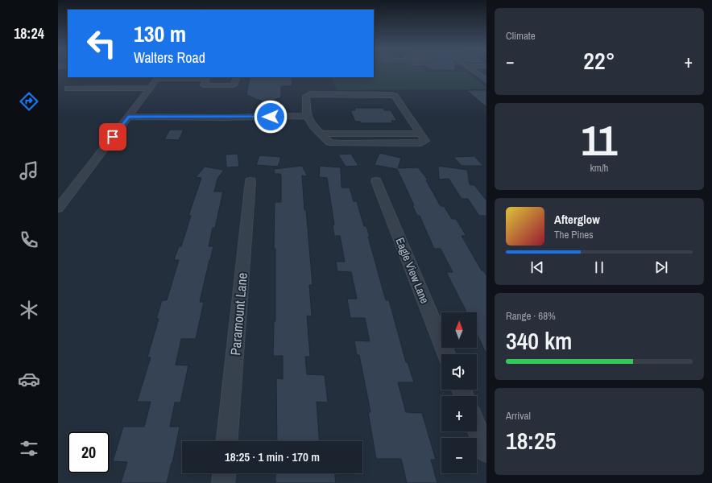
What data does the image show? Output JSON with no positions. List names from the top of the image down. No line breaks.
{"streets":{"street":["Eagle View Lane","Paramount Lane"]},"north":"top","page":{"tabs":"18:24","tile":["Climate",["11","km/h"],["Range · 68%","340 km"],["Arrival","18:25"]],"turn":["130 m","Walters Road"],"heat":["−","22°","+"],"song":["Afterglow","The Pines"],"map_buttons":["+","−"],"limit":"20","trip":"18:25 · 1 min · 170 m"}}
